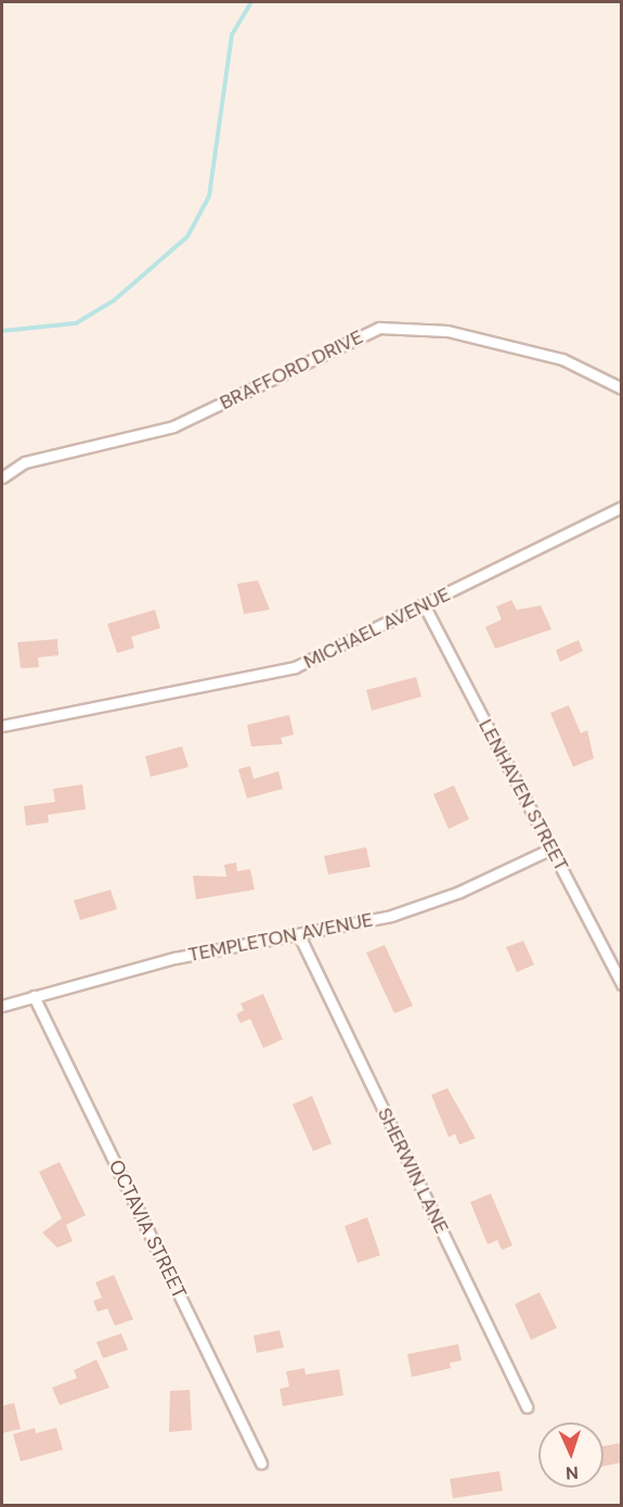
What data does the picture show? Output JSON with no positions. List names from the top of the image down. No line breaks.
{"streets":{"street":["BRAFFORD DRIVE","MICHAEL AVENUE","LENHAVEN STREET","TEMPLETON AVENUE","SHERWIN LANE","OCTAVIA STREET"]},"crossings":[["MICHAEL AVENUE","LENHAVEN STREET"],["LENHAVEN STREET","TEMPLETON AVENUE"],["TEMPLETON AVENUE","SHERWIN LANE"],["TEMPLETON AVENUE","OCTAVIA STREET"]],"north":"bottom"}
